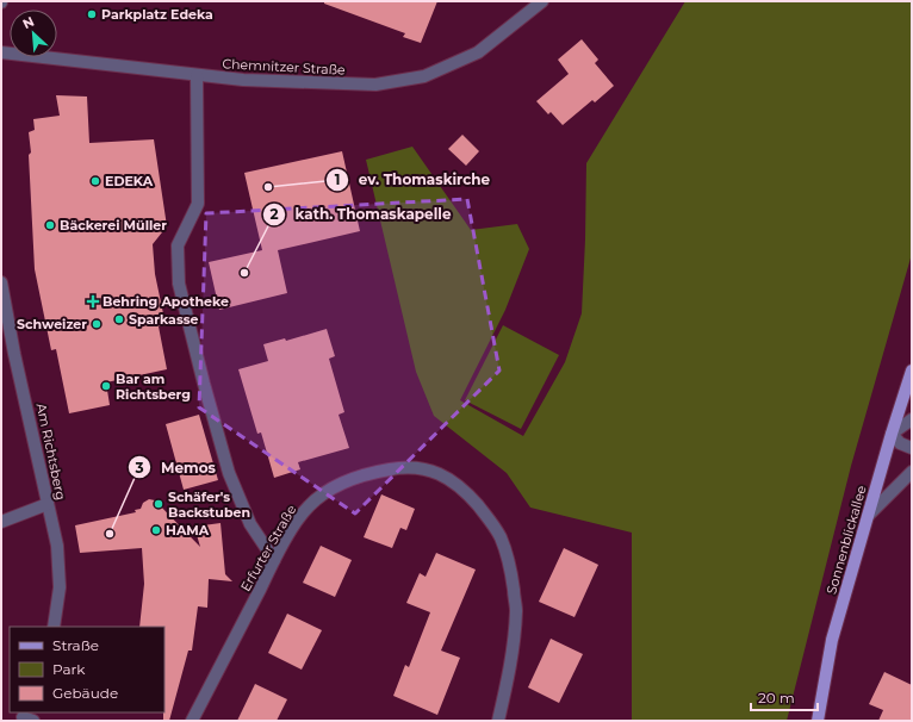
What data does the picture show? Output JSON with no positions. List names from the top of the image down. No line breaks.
{"streets":{"main road":["Sonnenblickallee"],"street":["Chemnitzer Straße","Am Richtsberg","Erfurter Straße"]},"places":{"other":["Parkplatz Edeka","EDEKA","ev. Thomaskirche","Bäckerei Müller","kath. Thomaskapelle","Sparkasse","Schweizer","Bar am Richtsberg","Schäfer's Backstuben","HAMA","Memos"],"health":["Behring Apotheke"]},"legend":["Straße","Park","Gebäude"],"scale_bar":"20 m","north":"top left"}
